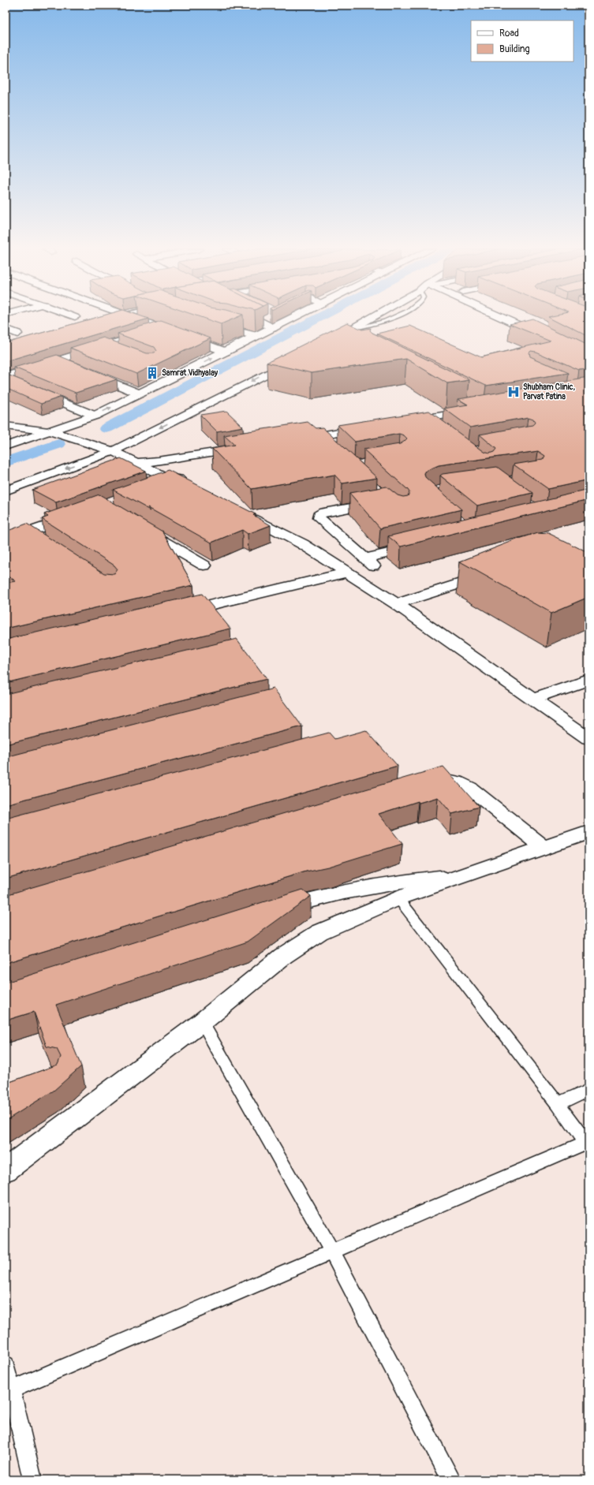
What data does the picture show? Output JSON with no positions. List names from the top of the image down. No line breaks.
{"places":{"building":["Samrat Vidhyalay"],"hospital":["Shubham Clinic, Parvat Patina"]},"legend":["Road","Building"]}
